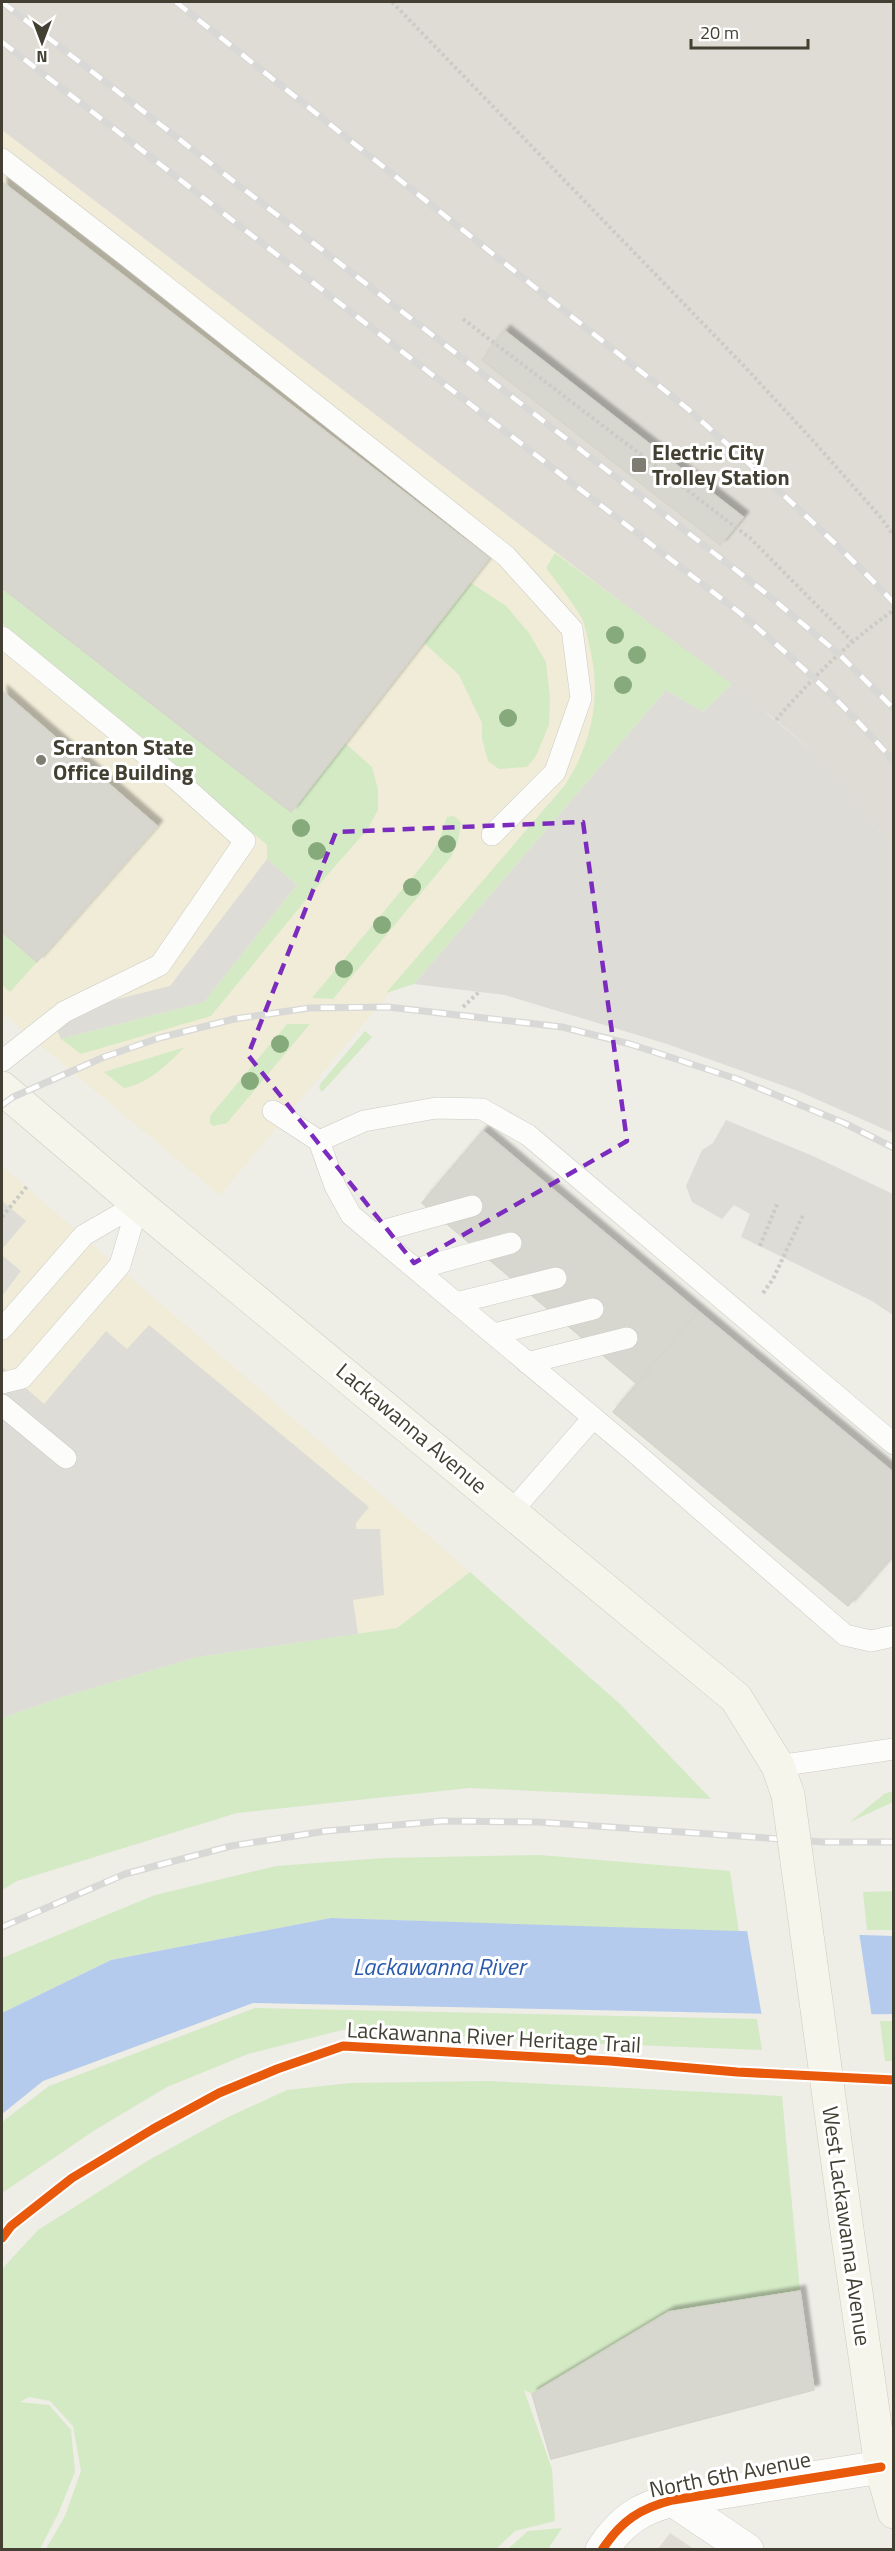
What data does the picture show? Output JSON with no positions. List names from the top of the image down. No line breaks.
{"streets":{"main road":["Lackawanna Avenue","West Lackawanna Avenue"],"street":["North 6th Avenue"],"cycle path":["Lackawanna River Heritage Trail"]},"crossings":[["Lackawanna Avenue","West Lackawanna Avenue"],["West Lackawanna Avenue","North 6th Avenue"]],"water":["Lackawanna River"],"places":{"transit":["Electric City Trolley Station"],"other":["Scranton State Office Building"]},"scale_bar":"20 m","north":"bottom"}
